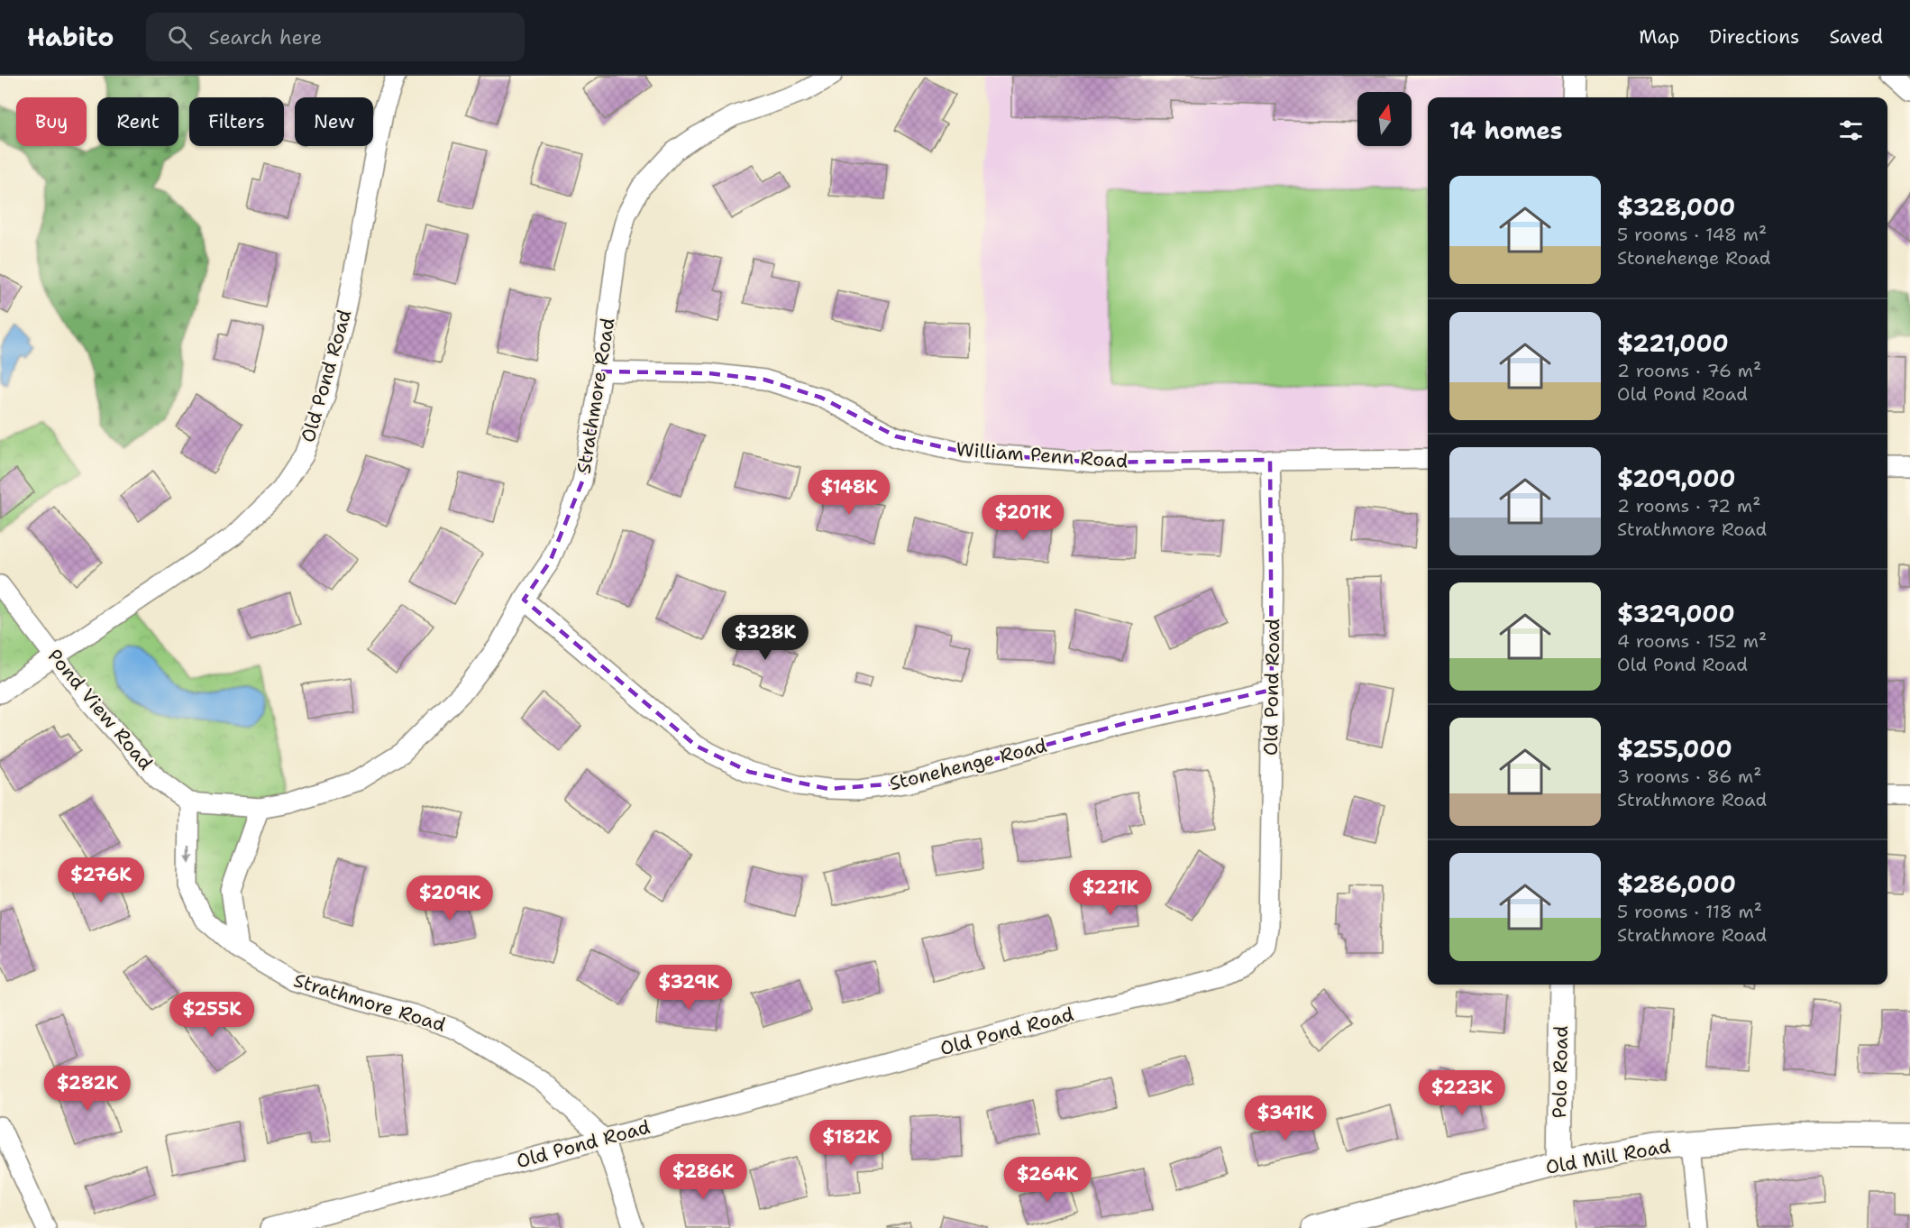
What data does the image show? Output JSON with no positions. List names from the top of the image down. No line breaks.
{"streets":{"street":["Old Pond Road","Strathmore Road","William Penn Road","Pond View Road","Stonehenge Road","Polo Road","Old Mill Road"]},"crossings":[["Old Pond Road","Strathmore Road"],["Old Pond Road","William Penn Road"],["Old Pond Road","Pond View Road"],["Old Pond Road","Stonehenge Road"],["Strathmore Road","William Penn Road"],["Strathmore Road","Pond View Road"],["Strathmore Road","Stonehenge Road"],["Polo Road","Old Mill Road"]],"north":"top","page":{"header":"Habito","search":"Search here","nav":["Map","Directions","Saved"],"chip":["Buy","Rent","Filters","New"],"heading":"14 homes","list":[{"name":"$328,000","note":"5 rooms · 148 m² · Stonehenge Road"},{"name":"$221,000","note":"2 rooms · 76 m² · Old Pond Road"},{"name":"$209,000","note":"2 rooms · 72 m² · Strathmore Road"},{"name":"$329,000","note":"4 rooms · 152 m² · Old Pond Road"},{"name":"$255,000","note":"3 rooms · 86 m² · Strathmore Road"},{"name":"$286,000","note":"5 rooms · 118 m² · Strathmore Road"}],"price":["$148K","$201K","$328K","$276K","$221K","$209K","$329K","$255K","$282K","$223K","$341K","$182K","$286K","$264K"]}}
